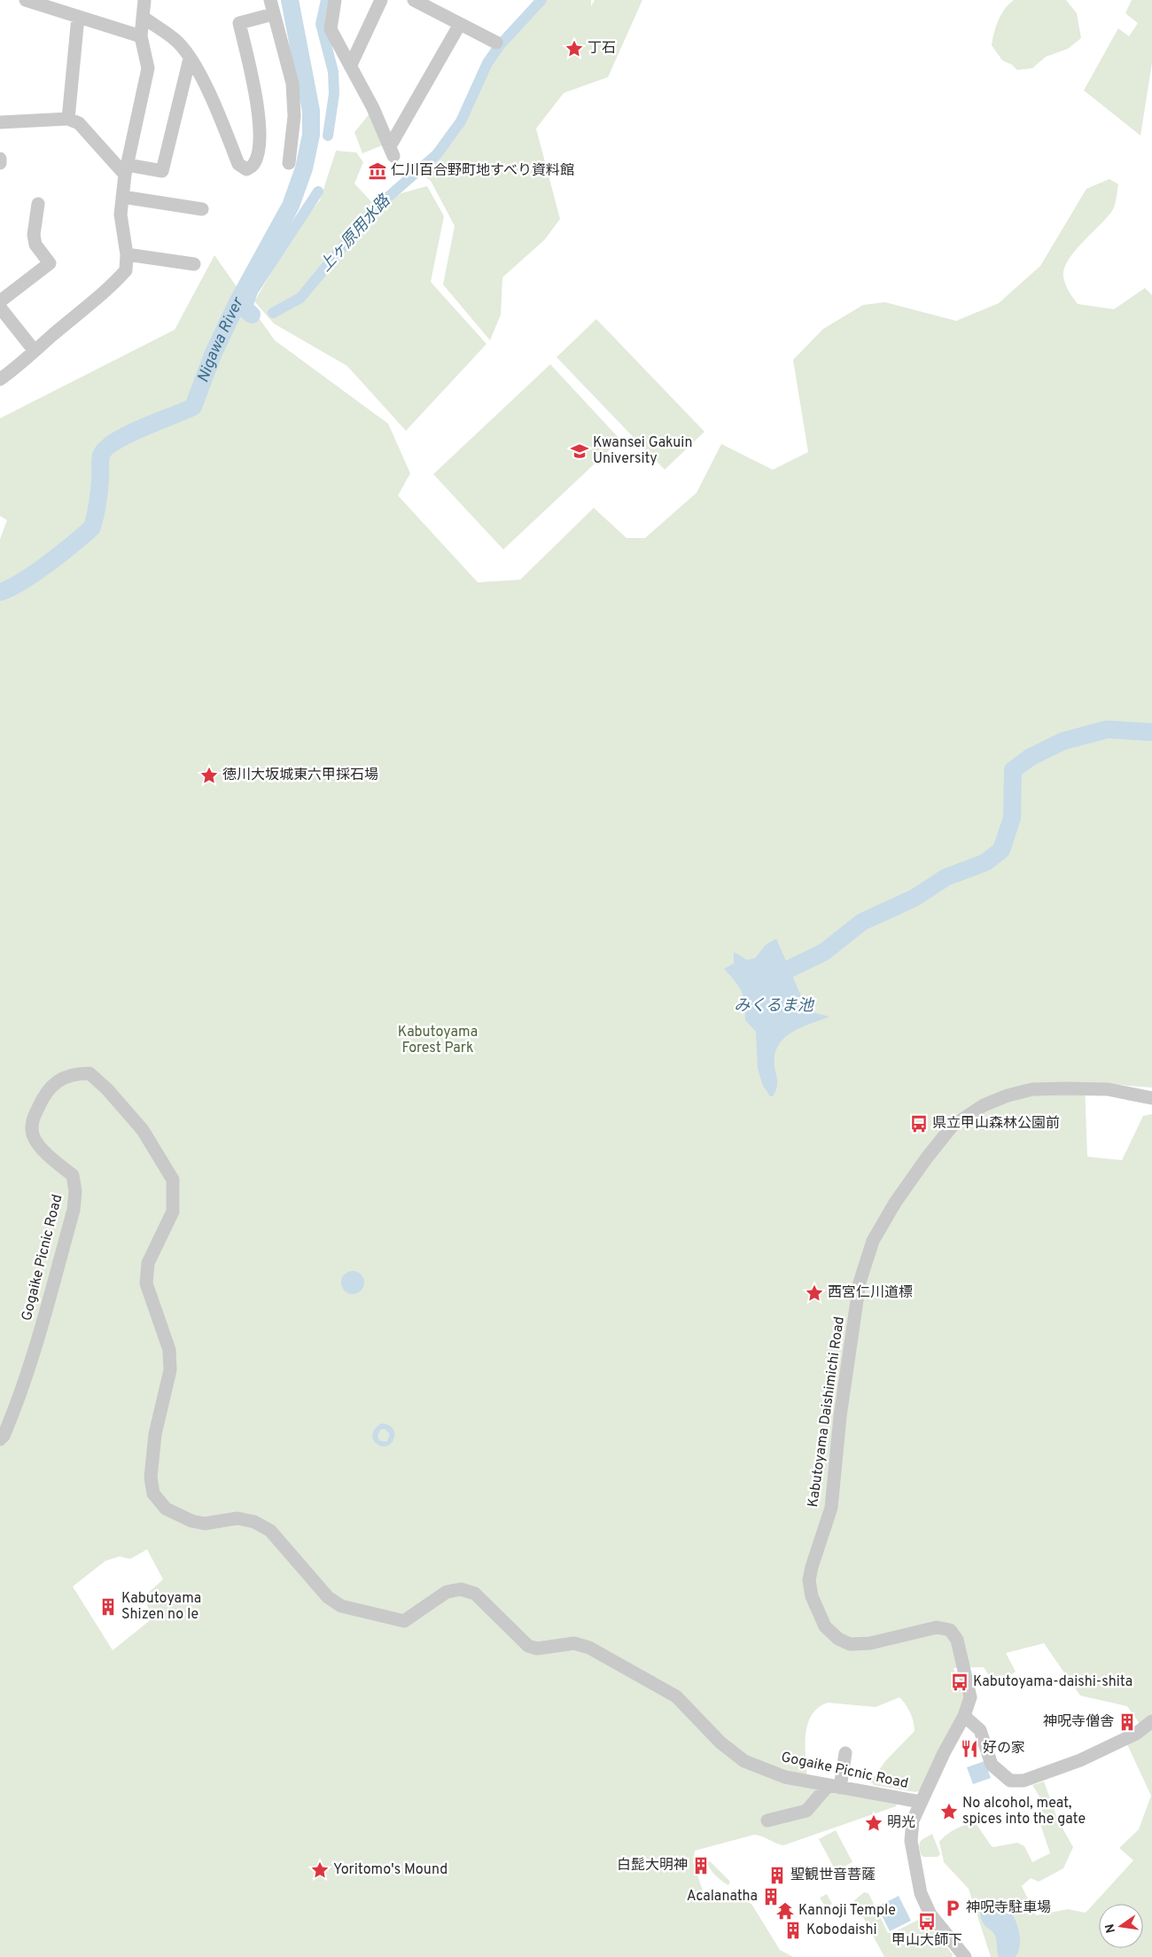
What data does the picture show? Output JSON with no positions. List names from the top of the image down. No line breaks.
{"streets":{"street":["Gogaike Picnic Road","Kabutoyama Daishimichi Road"]},"crossings":[["Gogaike Picnic Road","Kabutoyama Daishimichi Road"]],"water":["上ヶ原用水路","Nigawa River","みくるま池"],"parks":["Kabutoyama Forest Park"],"places":{"place":["丁石","徳川大坂城東六甲採石場","西宮仁川道標","No alcohol, meat, spices into the gate","明光","Yoritomo's Mound"],"museum":["仁川百合野町地すべり資料館"],"school or university":["Kwansei Gakuin University"],"bus stop":["県立甲山森林公園前","Kabutoyama-daishi-shita","甲山大師下"],"building":["Kabutoyama Shizen no Ie","神呪寺僧舎","白髭大明神","聖観世音菩薩","Acalanatha","Kobodaishi"],"restaurant":["好の家"],"parking":["神呪寺駐車場"],"temple":["Kannoji Temple"]},"north":"left"}
